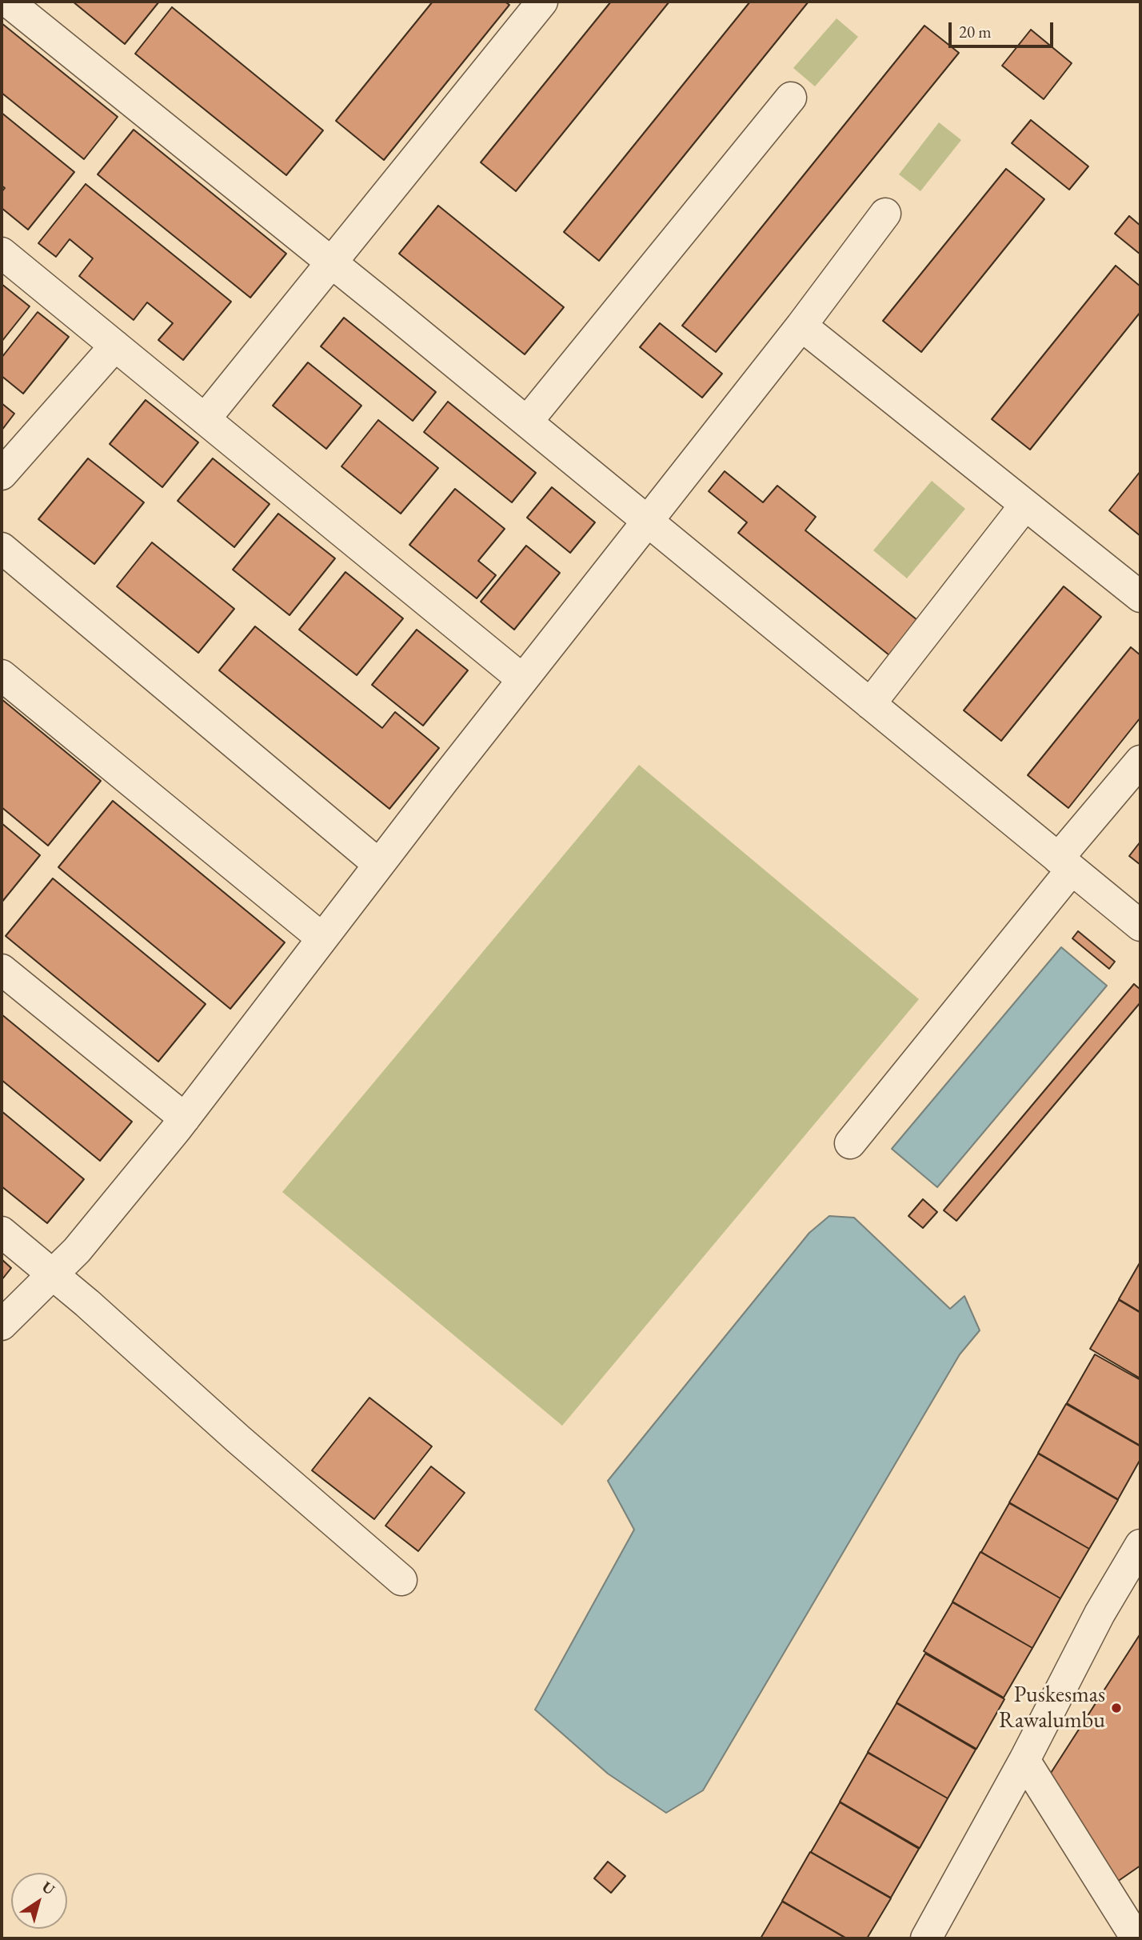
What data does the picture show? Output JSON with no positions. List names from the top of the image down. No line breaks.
{"places":["Puskesmas Rawalumbu"],"scale_bar":"20 m","north":"top right"}
